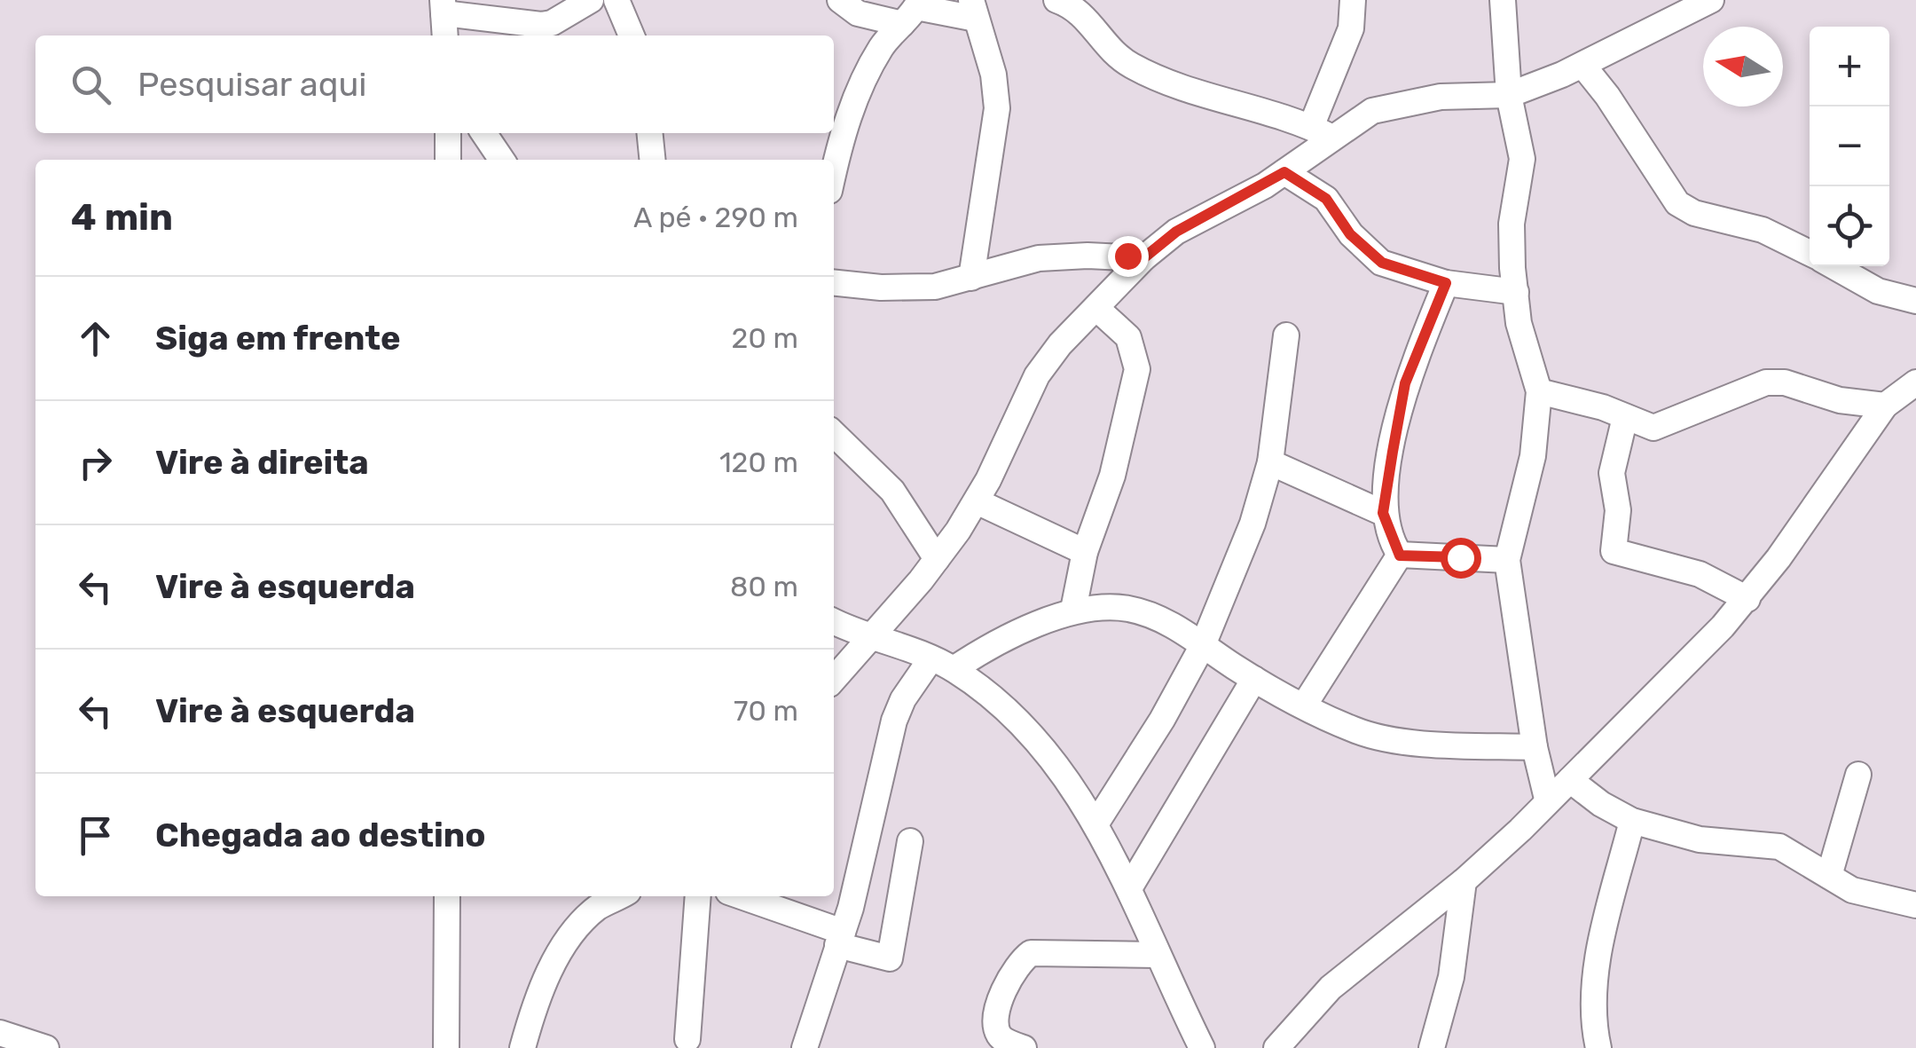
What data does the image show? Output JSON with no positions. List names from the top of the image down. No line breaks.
{"north":"left","page":{"map_buttons":["+","−"],"search":"Pesquisar aqui","heading":["4 min","A pé · 290 m"],"list":[["Siga em frente","20 m"],["Vire à direita","120 m"],["Vire à esquerda","80 m"],["Vire à esquerda","70 m"],"Chegada ao destino"]}}
